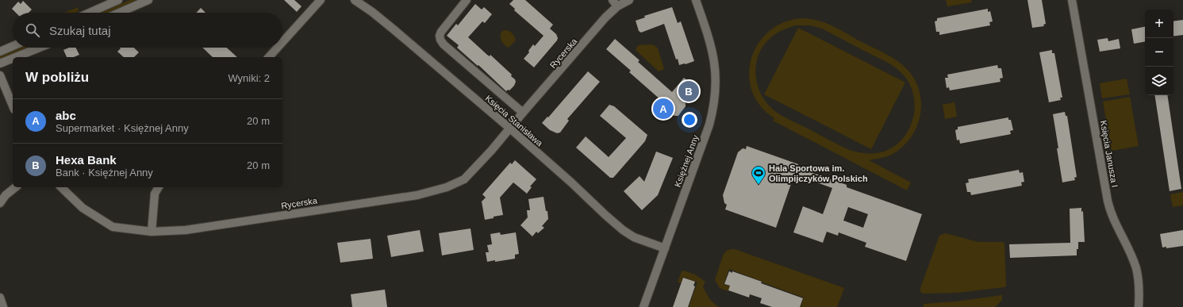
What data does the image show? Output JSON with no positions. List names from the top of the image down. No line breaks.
{"streets":{"street":["Rycerska","Księcia Stanisława","Księcia Janusza I","Księżnej Anny"]},"crossings":[["Rycerska","Księcia Stanisława"],["Księcia Stanisława","Księżnej Anny"]],"places":{"sports":["Hala Sportowa im. Olimpijczyków Polskich"]},"page":{"map_buttons":["+","−"],"search":"Szukaj tutaj","heading":["W pobliżu","Wyniki: 2"],"pins":["B","A"],"list":[{"mark":"A","name":"abc","note":"Supermarket · Księżnej Anny","value":"20 m"},{"mark":"B","name":"Hexa Bank","note":"Bank · Księżnej Anny","value":"20 m"}]}}
